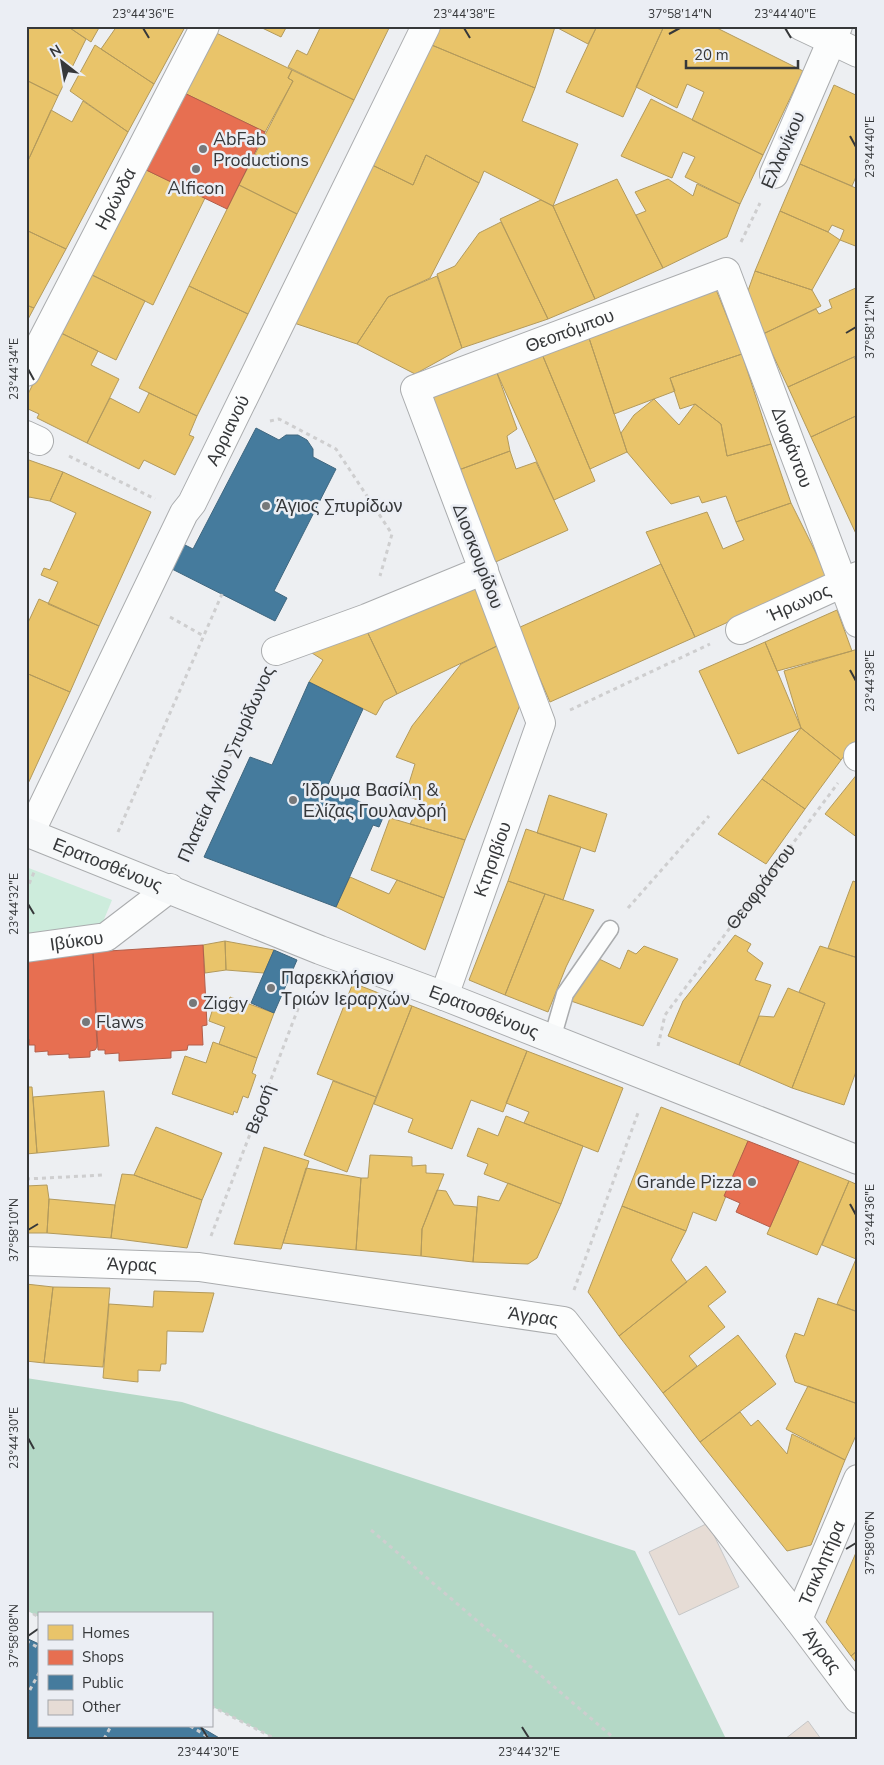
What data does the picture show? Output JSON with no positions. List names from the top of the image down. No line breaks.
{"streets":{"main road":["Ερατοσθένους"],"street":["Ελλανίκου","Ηρώνδα","Θεοπόμπου","Αρριανού","Διοφάντου","Διοσκουρίδου","Ήρωνος","Πλατεία Αγίου Σπυρίδωνος","Κτησιβίου","Ιβύκου","Άγρας","Τσικλητήρα"],"path":["Θεοφράστου","Βερσή"]},"crossings":[["Ελλανίκου","Θεοπόμπου"],["Ελλανίκου","Διοφάντου"],["Θεοπόμπου","Διοφάντου"],["Θεοπόμπου","Διοσκουρίδου"],["Αρριανού","Ερατοσθένους"],["Διοφάντου","Ήρωνος"],["Διοσκουρίδου","Πλατεία Αγίου Σπυρίδωνος"],["Διοσκουρίδου","Κτησιβίου"],["Πλατεία Αγίου Σπυρίδωνος","Ερατοσθένους"],["Πλατεία Αγίου Σπυρίδωνος","Ιβύκου"],["Κτησιβίου","Ερατοσθένους"],["Ερατοσθένους","Ιβύκου"],["Ερατοσθένους","Βερσή"],["Βερσή","Άγρας"],["Άγρας","Τσικλητήρα"]],"places":["AbFab Productions","Alficon","Άγιος Σπυρίδων","Ίδρυμα Βασίλη & Ελίζας Γουλανδρή","Παρεκκλήσιον Τριών Ιεραρχών","Ziggy","Flaws","Grande Pizza"],"legend":["Homes","Shops","Public","Other"],"scale_bar":"20 m","north":"top left","coordinates":["23°44'36\"E","23°44'38\"E","37°58'14\"N","23°44'40\"E","37°58'12\"N","23°44'34\"E","23°44'32\"E","37°58'10\"N","23°44'30\"E","37°58'06\"N","37°58'08\"N"]}
